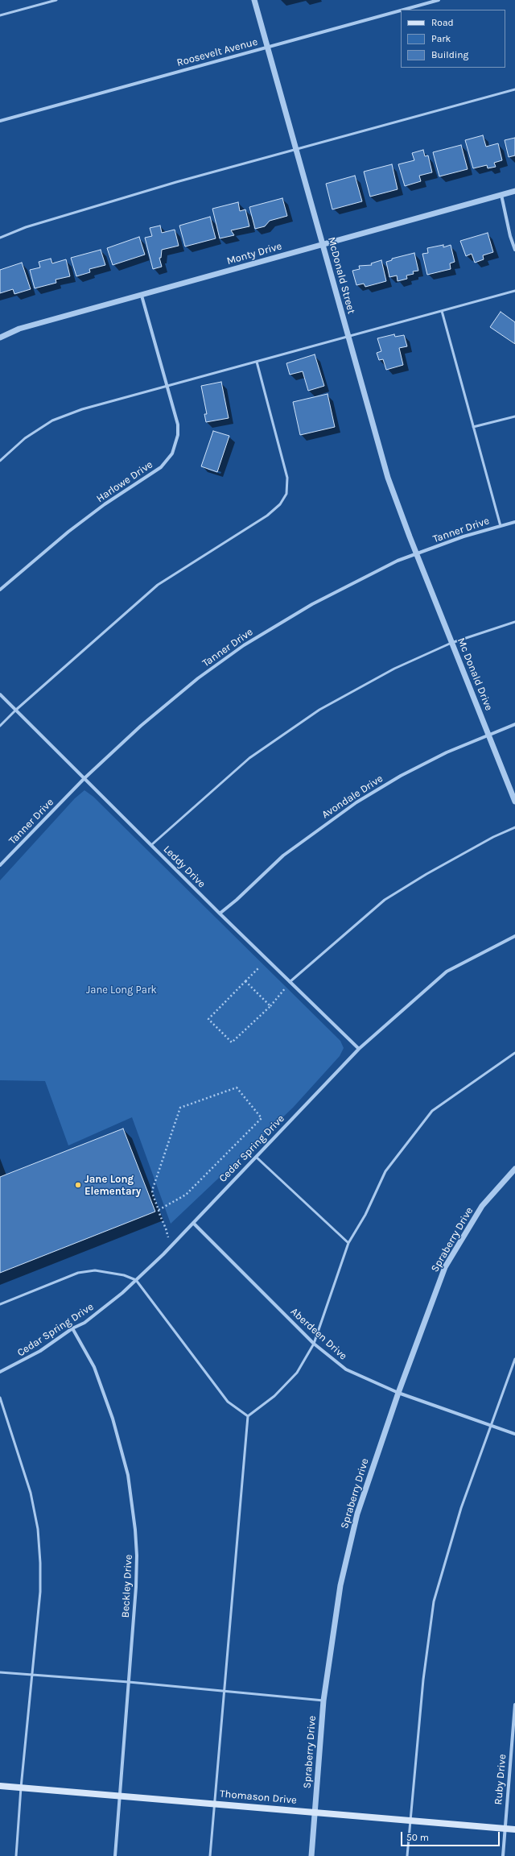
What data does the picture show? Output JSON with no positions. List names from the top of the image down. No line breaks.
{"streets":{"main road":["Thomason Drive"],"street":["Roosevelt Avenue","Monty Drive","McDonald Street","Harlowe Drive","Tanner Drive","Mc Donald Drive","Avondale Drive","Leddy Drive","Cedar Spring Drive","Spraberry Drive","Aberdeen Drive","Beckley Drive","Ruby Drive"]},"crossings":[["Roosevelt Avenue","McDonald Street"],["Monty Drive","McDonald Street"],["Monty Drive","Harlowe Drive"],["McDonald Street","Tanner Drive"],["McDonald Street","Mc Donald Drive"],["Tanner Drive","Mc Donald Drive"],["Tanner Drive","Leddy Drive"],["Mc Donald Drive","Avondale Drive"],["Avondale Drive","Leddy Drive"],["Leddy Drive","Cedar Spring Drive"],["Cedar Spring Drive","Aberdeen Drive"],["Cedar Spring Drive","Beckley Drive"],["Spraberry Drive","Aberdeen Drive"],["Spraberry Drive","Thomason Drive"],["Beckley Drive","Thomason Drive"],["Ruby Drive","Thomason Drive"]],"parks":["Jane Long Park"],"places":["Jane Long Elementary"],"legend":["Road","Park","Building"],"scale_bar":"50 m"}
